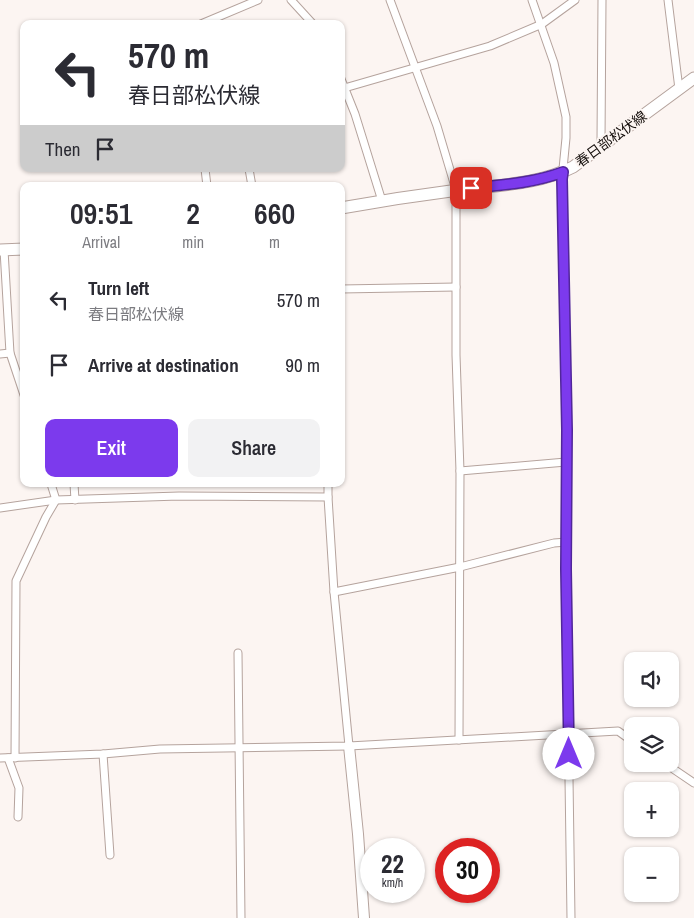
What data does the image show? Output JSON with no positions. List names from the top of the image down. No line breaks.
{"streets":{"main road":["春日部松伏線"]},"page":{"turn":["570 m","春日部松伏線"],"then":"Then","eta":["09:51","Arrival","2","min","660","m"],"list":[{"name":"Turn left","note":"春日部松伏線","value":"570 m"},{"name":"Arrive at destination","value":"90 m"}],"buttons":["Exit","Share"],"map_buttons":["+","−"],"speed":"22 km/h","limit":"30"}}
